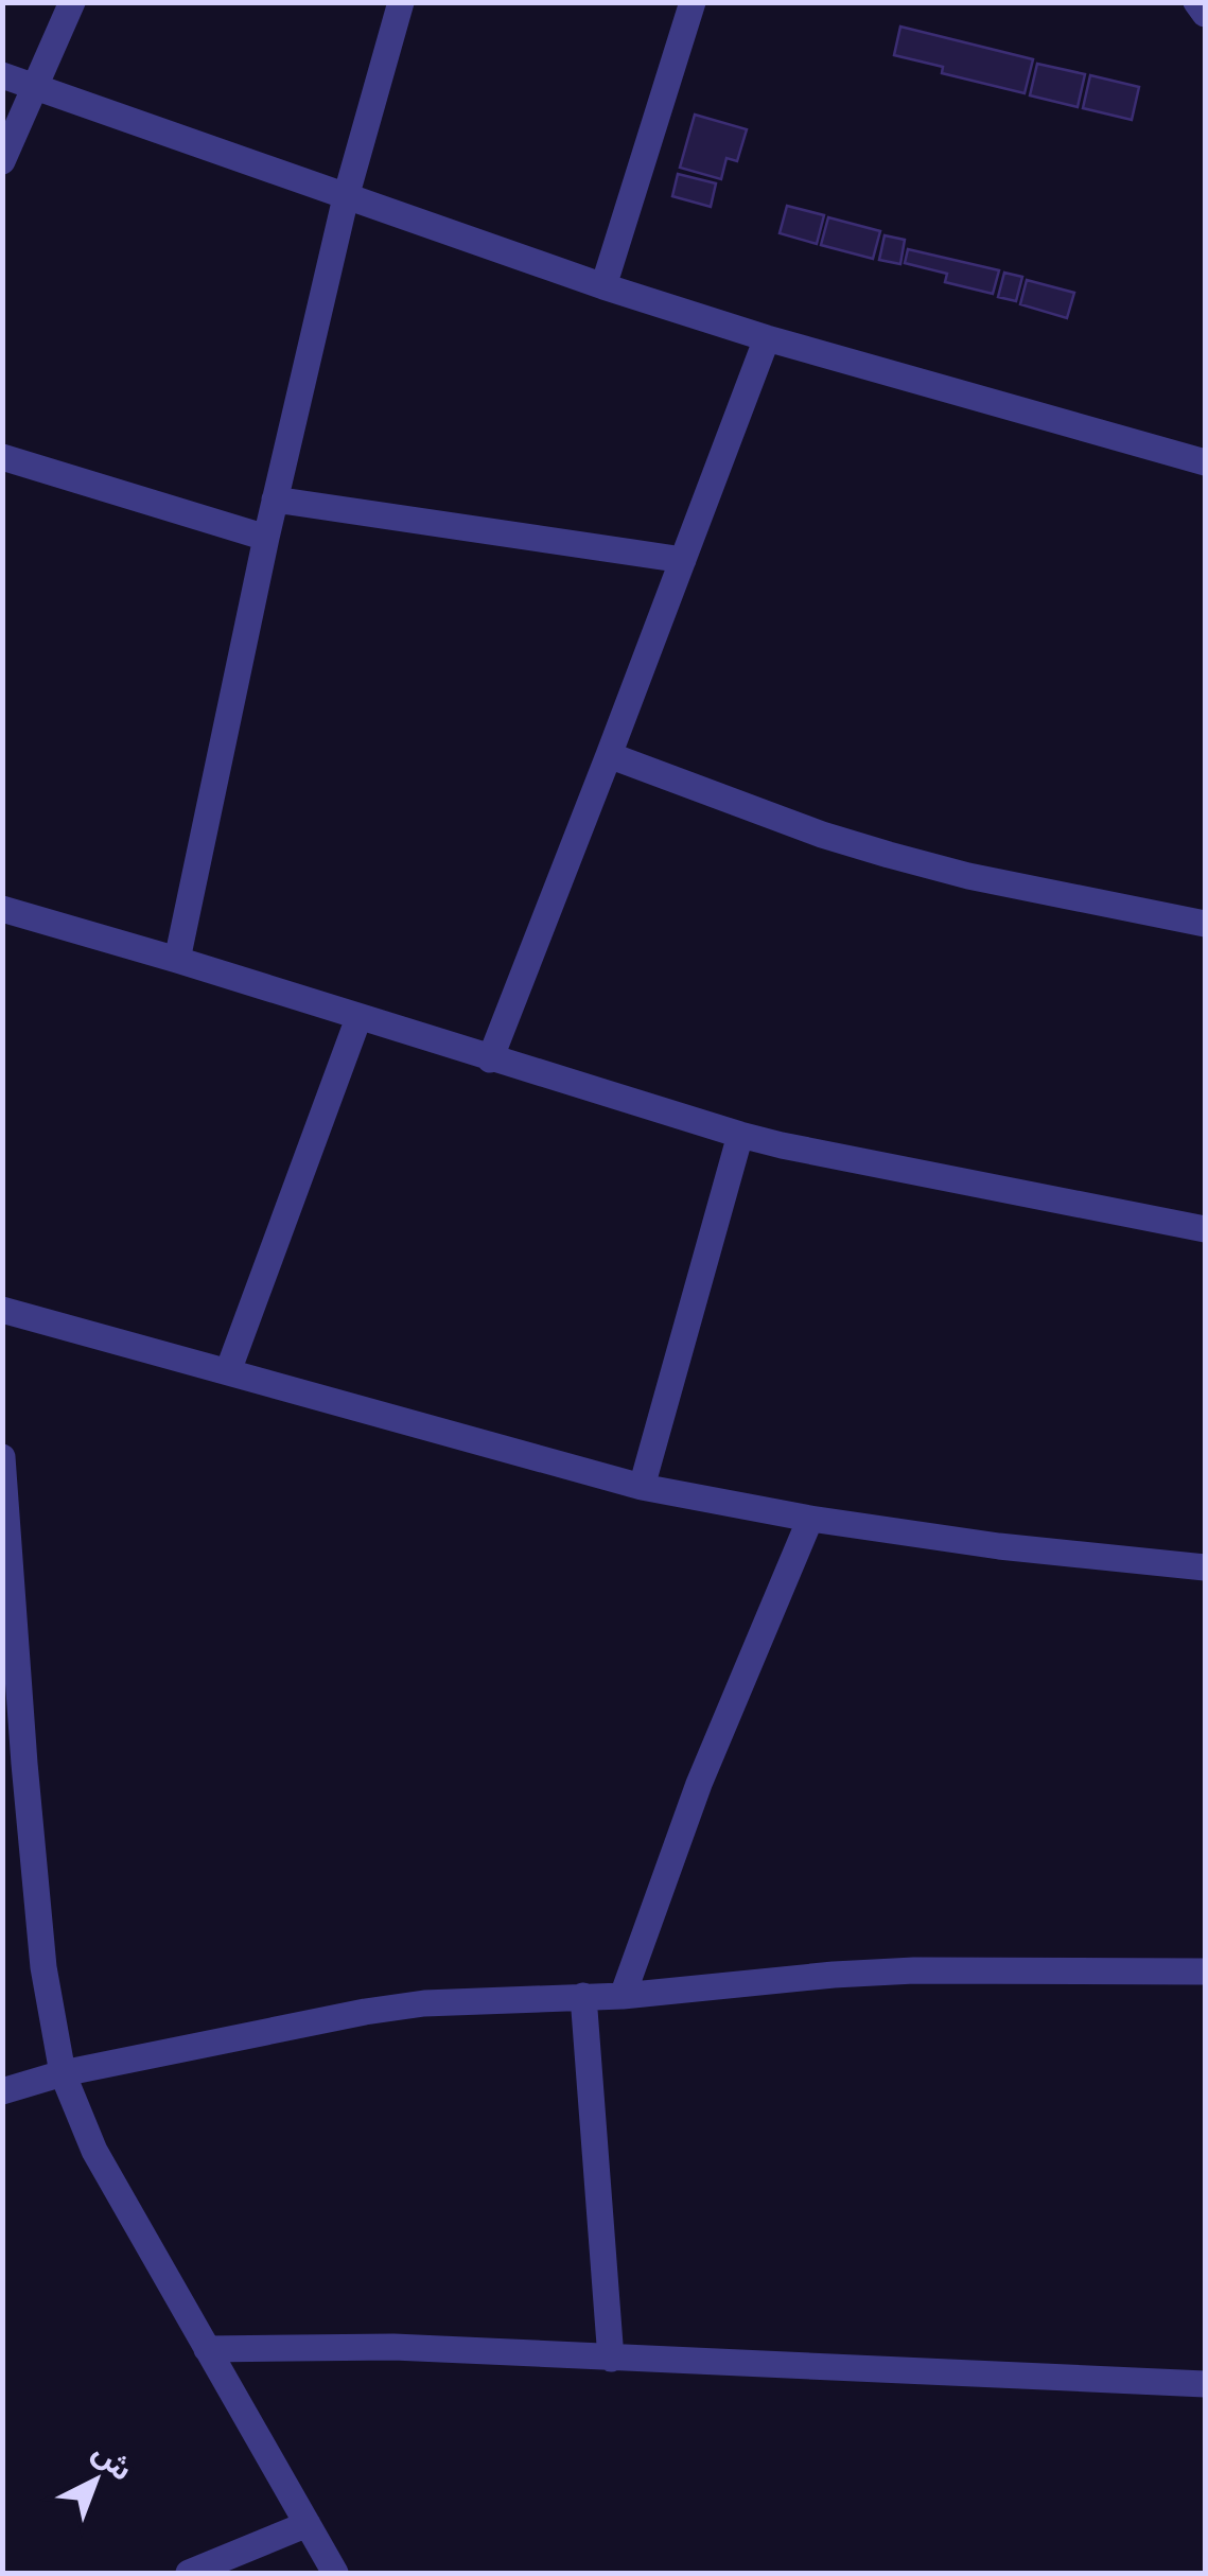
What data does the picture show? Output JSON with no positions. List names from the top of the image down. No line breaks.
{"north":"top right"}
